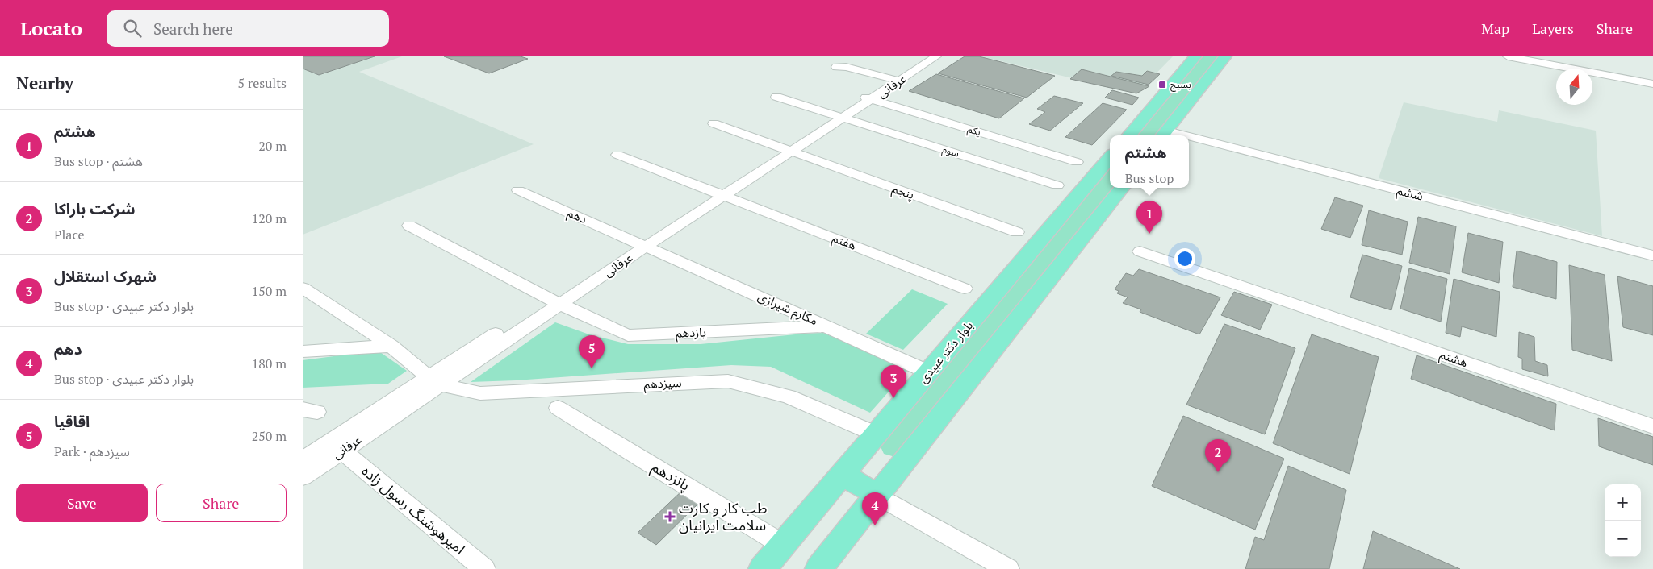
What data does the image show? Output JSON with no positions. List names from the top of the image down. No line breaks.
{"streets":{"main road":["بلوار دکتر عبیدی"],"street":["عرفانی","یکم","سوم","پنجم","ششم","دهم","هفتم","مکارم شیرازی","یازدهم","هشتم","سیزدهم","پانزدهم","امیرهوشنگ رسول زاده"]},"crossings":[["عرفانی","یکم"],["عرفانی","سوم"],["عرفانی","پنجم"],["عرفانی","دهم"],["عرفانی","هفتم"],["عرفانی","مکارم شیرازی"],["عرفانی","یازدهم"],["عرفانی","سیزدهم"],["عرفانی","امیرهوشنگ رسول زاده"],["دهم","مکارم شیرازی"],["مکارم شیرازی","یازدهم"],["مکارم شیرازی","بلوار دکتر عبیدی"],["بلوار دکتر عبیدی","سیزدهم"],["بلوار دکتر عبیدی","پانزدهم"]],"places":{"transit":["بسیج"],"health":["طب کار و کارت سلامت ایرانیان"]},"north":"top","page":{"header":"Locato","search":"Search here","nav":["Map","Layers","Share"],"heading":["Nearby","5 results"],"list":[{"mark":"1","name":"هشتم","note":"Bus stop · هشتم","value":"20 m"},{"mark":"2","name":"شرکت باراکا","note":"Place","value":"120 m"},{"mark":"3","name":"شهرک استقلال","note":"Bus stop · بلوار دکتر عبیدی","value":"150 m"},{"mark":"4","name":"دهم","note":"Bus stop · بلوار دکتر عبیدی","value":"180 m"},{"mark":"5","name":"اقاقیا","note":"Park · سیزدهم","value":"250 m"}],"popup":["هشتم","Bus stop"],"pins":["1","5","3","2","4"],"buttons":["Save","Share"],"map_buttons":["+","−"]}}
